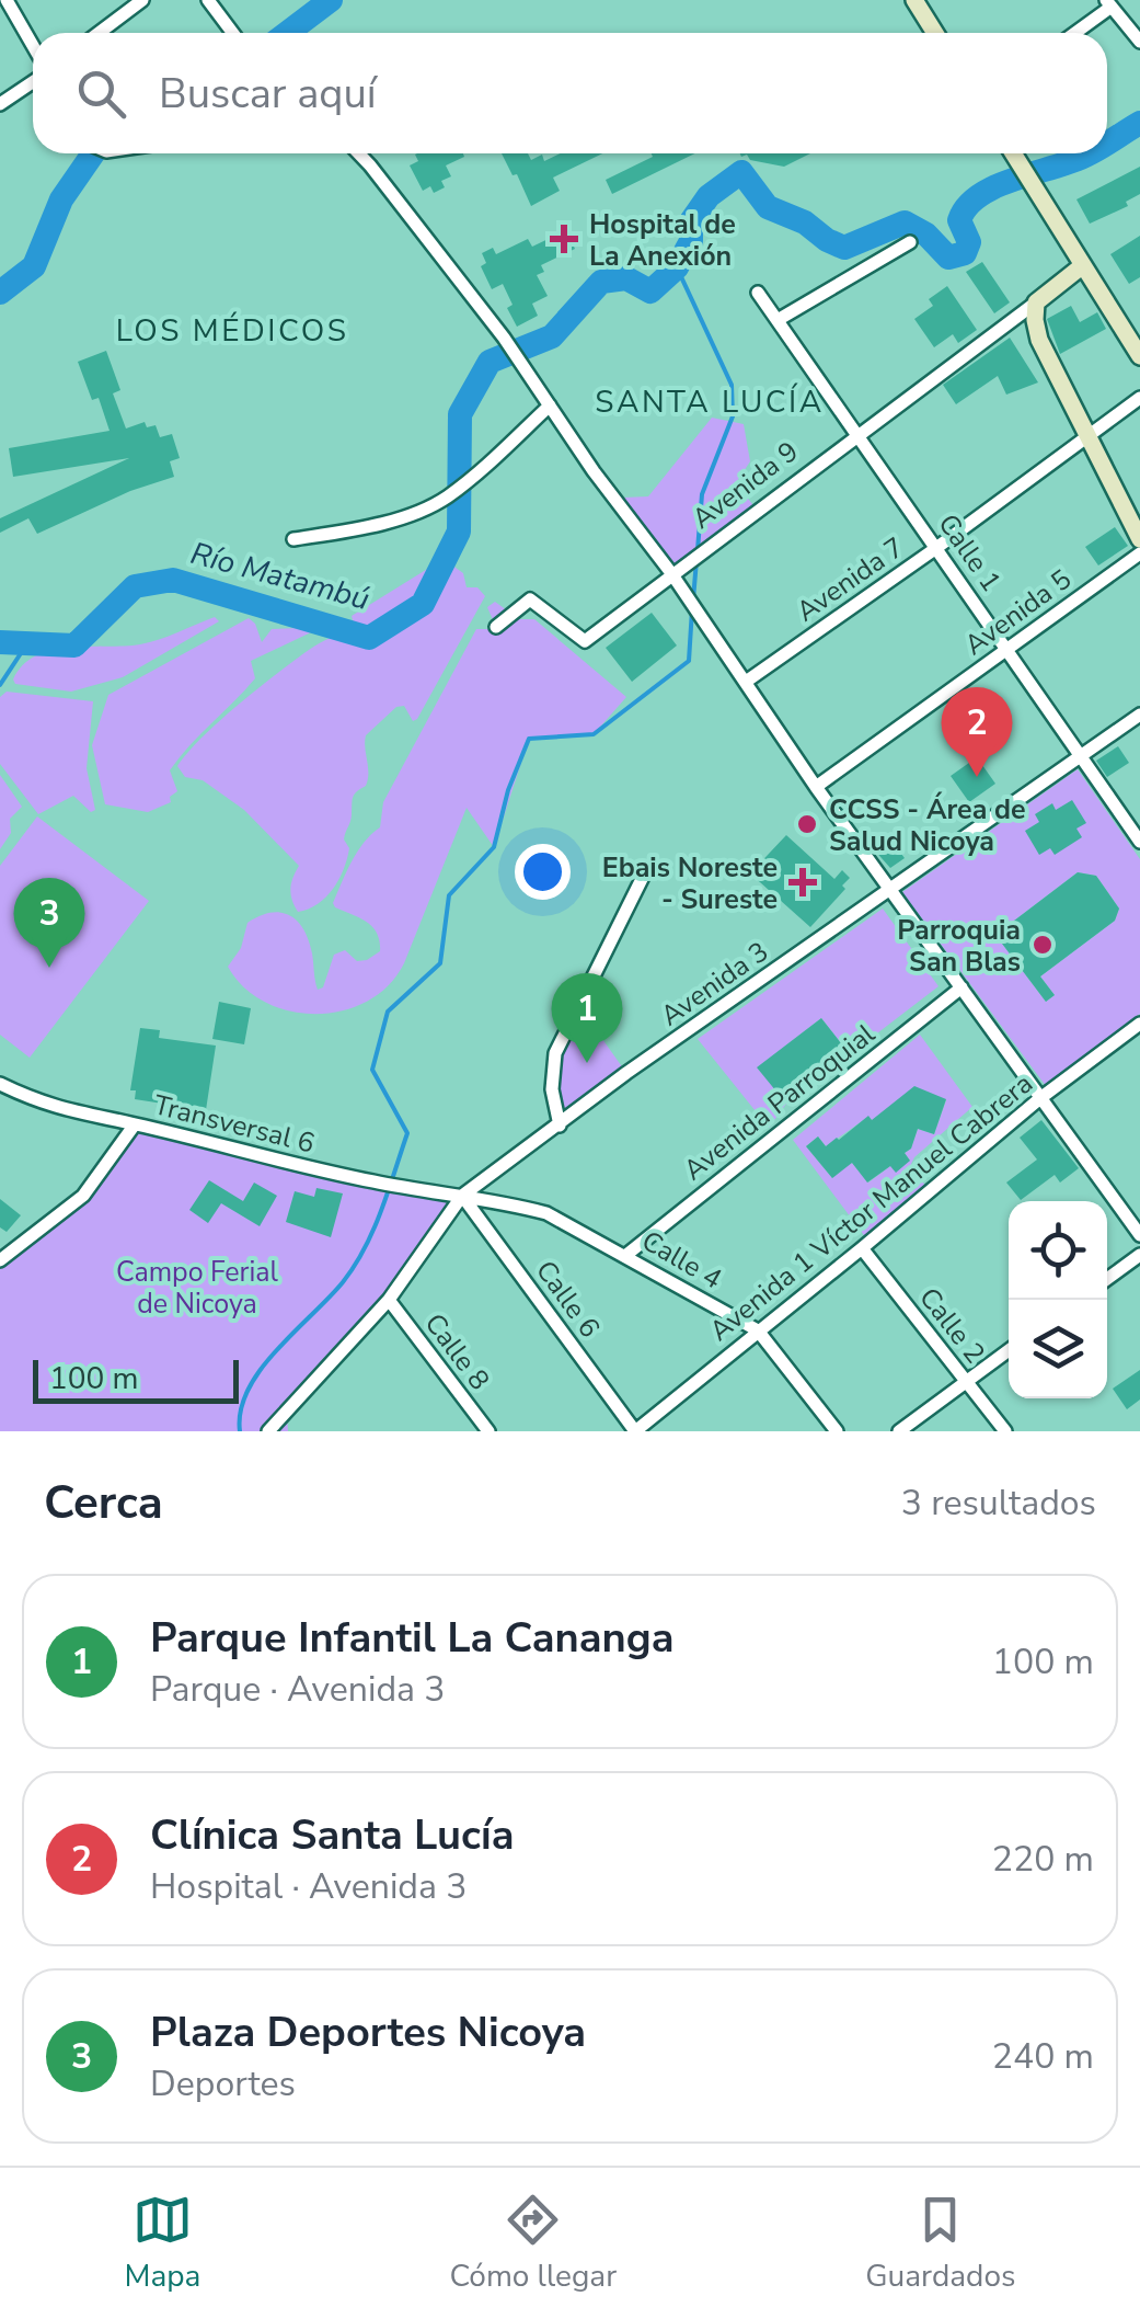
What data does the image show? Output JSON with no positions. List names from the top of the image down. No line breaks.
{"streets":{"main road":["Avenida 9"],"street":["Calle 1","Avenida 7","Avenida 5","Avenida 3","Avenida Parroquial","Transversal 6","Avenida 1 Víctor Manuel Cabrera","Calle 4","Calle 6","Calle 2","Calle 8"]},"crossings":[["Avenida 9","Calle 1"],["Calle 1","Avenida 7"],["Calle 1","Avenida 5"],["Calle 1","Avenida 3"],["Avenida 3","Transversal 6"],["Avenida 3","Calle 4"],["Avenida 3","Calle 6"],["Avenida 3","Calle 8"],["Avenida Parroquial","Calle 4"],["Transversal 6","Calle 4"],["Transversal 6","Calle 6"],["Avenida 1 Víctor Manuel Cabrera","Calle 4"],["Avenida 1 Víctor Manuel Cabrera","Calle 6"],["Avenida 1 Víctor Manuel Cabrera","Calle 2"],["Calle 4","Calle 6"]],"districts":["LOS MÉDICOS","SANTA LUCÍA"],"water":["Río Matambú"],"parks":["Campo Ferial de Nicoya"],"places":{"health":["Hospital de La Anexión","Ebais Noreste - Sureste"],"other":["CCSS - Área de Salud Nicoya","Parroquia San Blas"]},"scale_bar":"100 m","page":{"search":"Buscar aquí","pins":["2","3","1"],"scale":"100 m","heading":["Cerca","3 resultados"],"list":[{"mark":"1","name":"Parque Infantil La Cananga","note":"Parque · Avenida 3","value":"100 m"},{"mark":"2","name":"Clínica Santa Lucía","note":"Hospital · Avenida 3","value":"220 m"},{"mark":"3","name":"Plaza Deportes Nicoya","note":"Deportes","value":"240 m"}],"nav":["Mapa","Cómo llegar","Guardados"]}}
